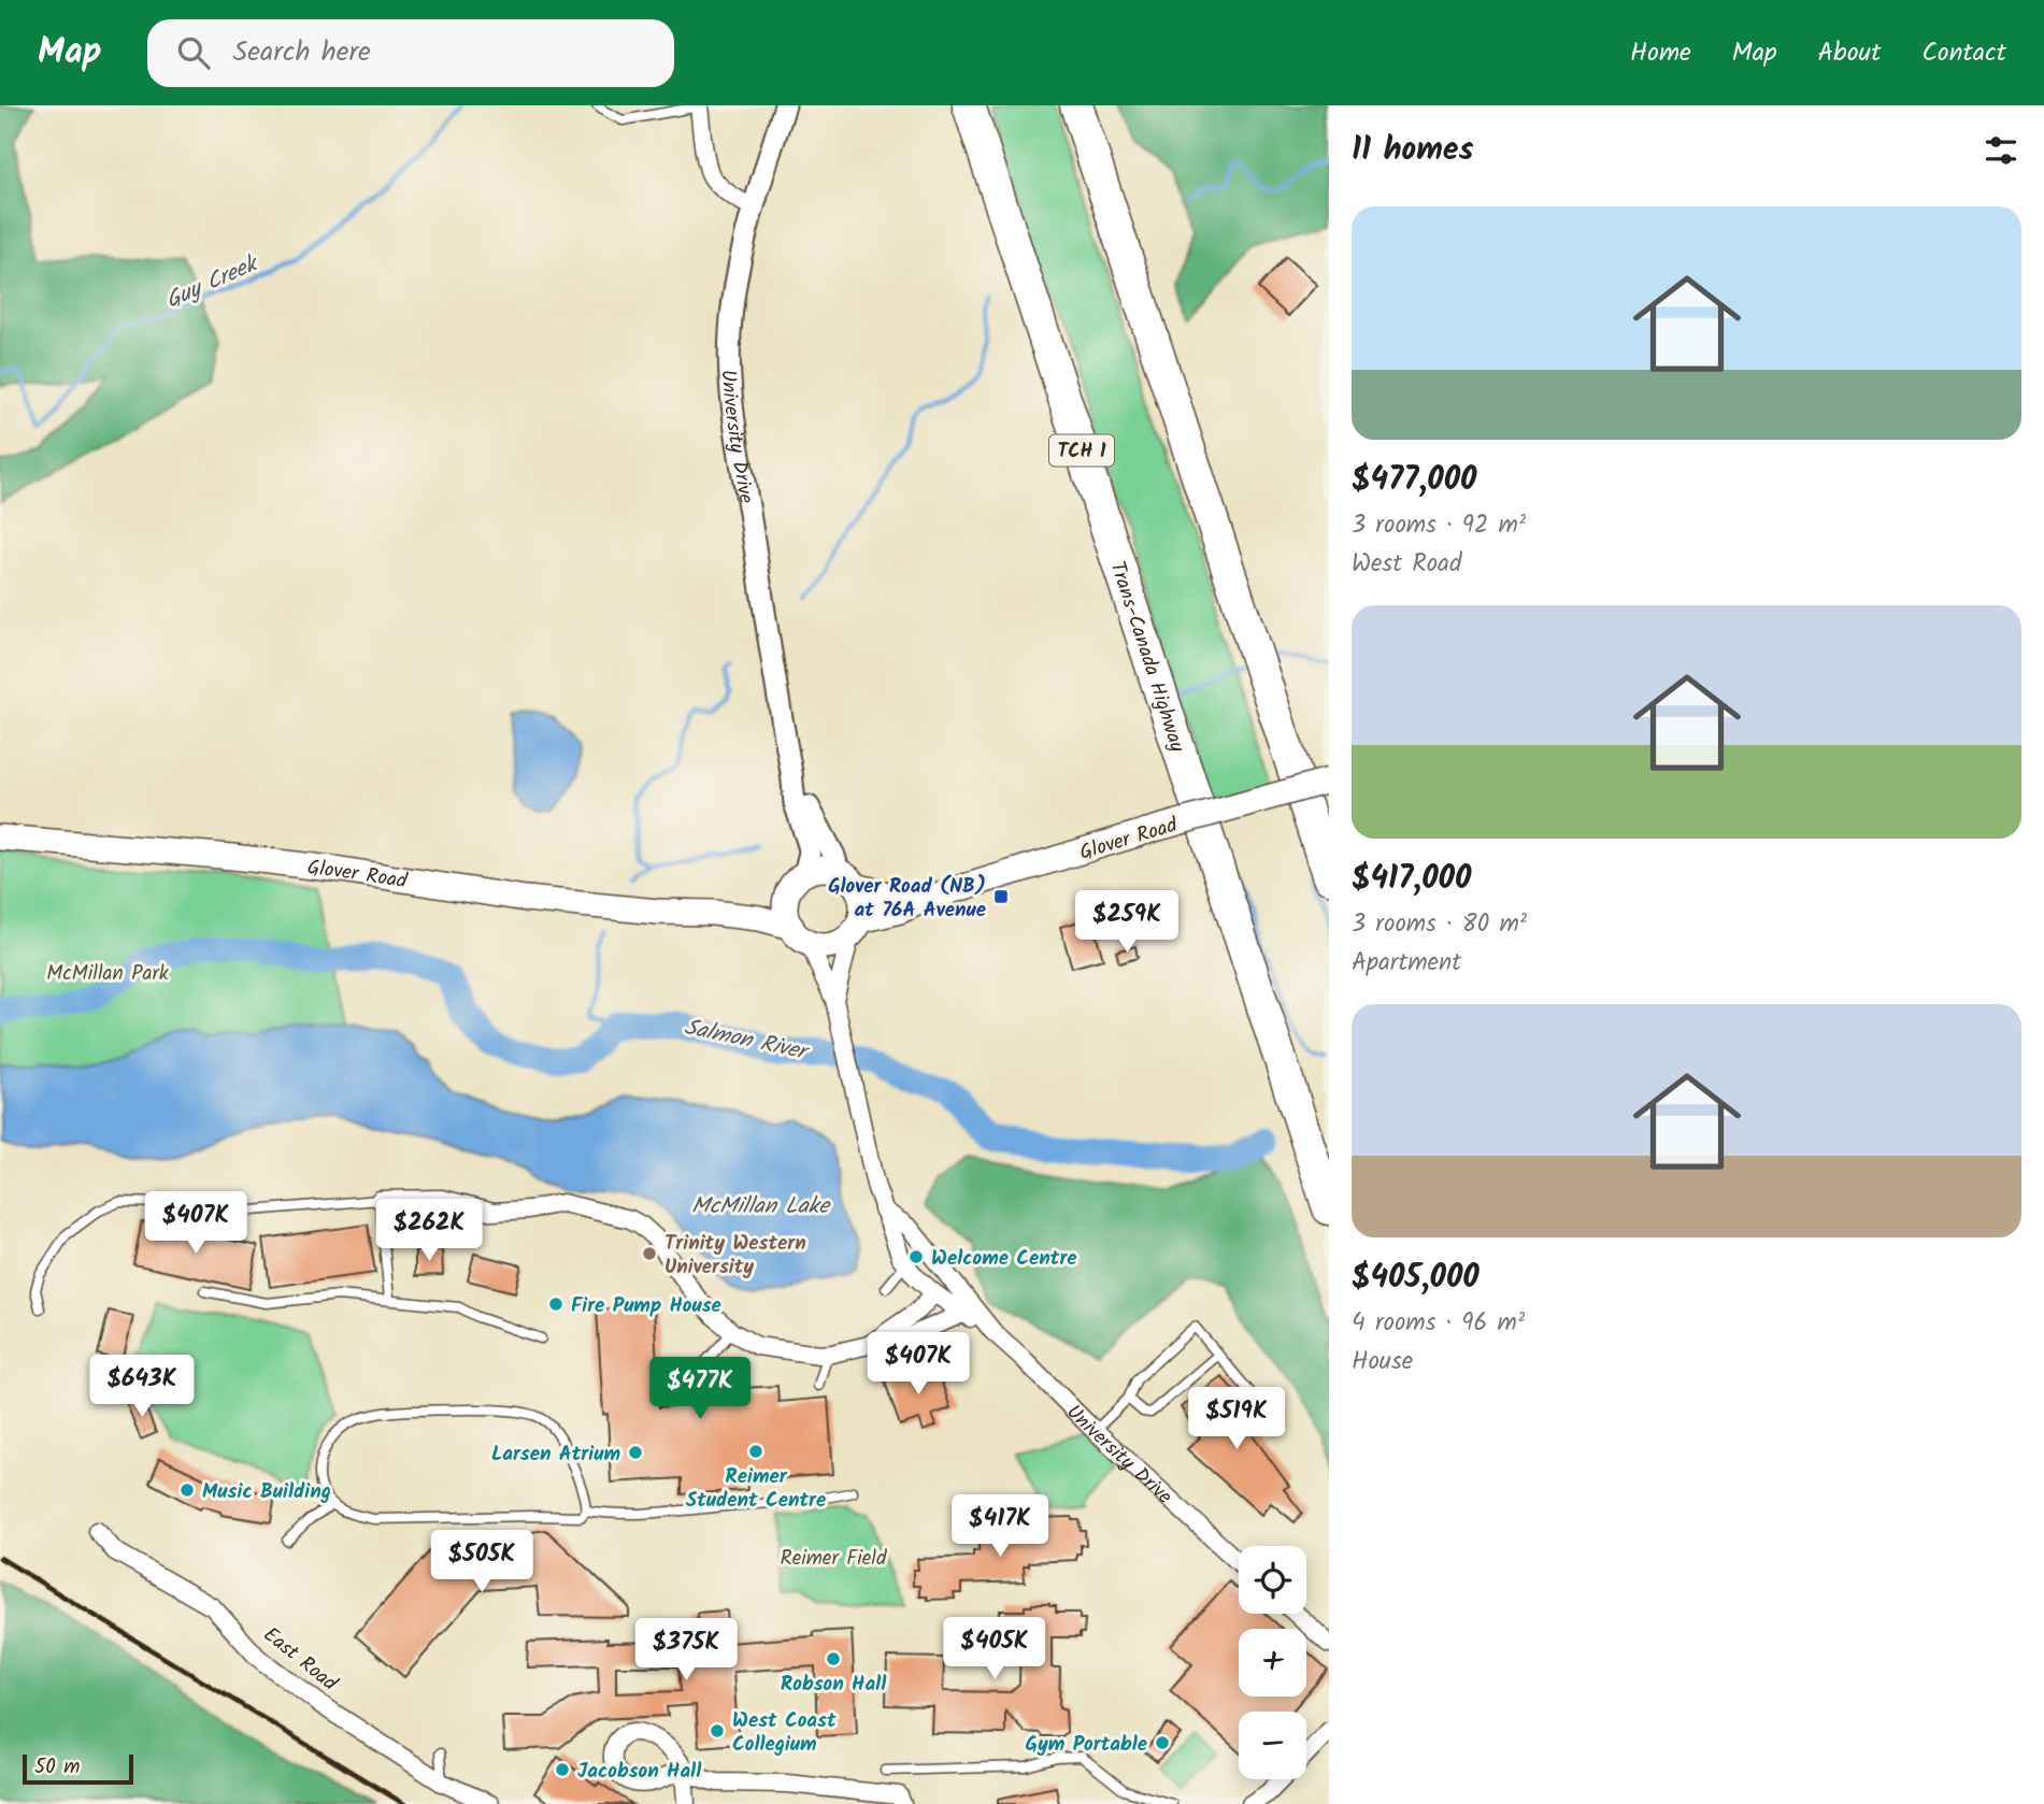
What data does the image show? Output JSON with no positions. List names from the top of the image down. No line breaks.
{"streets":{"highway":["TCH 1","Trans-Canada Highway"],"main road":["Glover Road"],"street":["University Drive","East Road"]},"crossings":[["University Drive","Glover Road"]],"water":["Guy Creek","Salmon River","McMillan Lake"],"parks":["McMillan Park","Reimer Field"],"places":{"transit":["Glover Road (NB) at 76A Avenue"],"other":["Trinity Western University","Welcome Centre","Fire Pump House","Reimer Student Centre","Larsen Atrium","Music Building","Robson Hall","West Coast Collegium","Gym Portable","Jacobson Hall"]},"scale_bar":"50 m","page":{"header":"Map","search":"Search here","nav":["Home","Map","About","Contact"],"heading":"11 homes","list":[{"name":"$477,000","note":"3 rooms · 92 m² · West Road"},{"name":"$417,000","note":"3 rooms · 80 m² · Apartment"},{"name":"$405,000","note":"4 rooms · 96 m² · House"}],"price":["$259K","$407K","$262K","$407K","$643K","$477K","$519K","$417K","$505K","$405K","$375K"],"map_buttons":["+","−"],"scale":"50 m"}}
